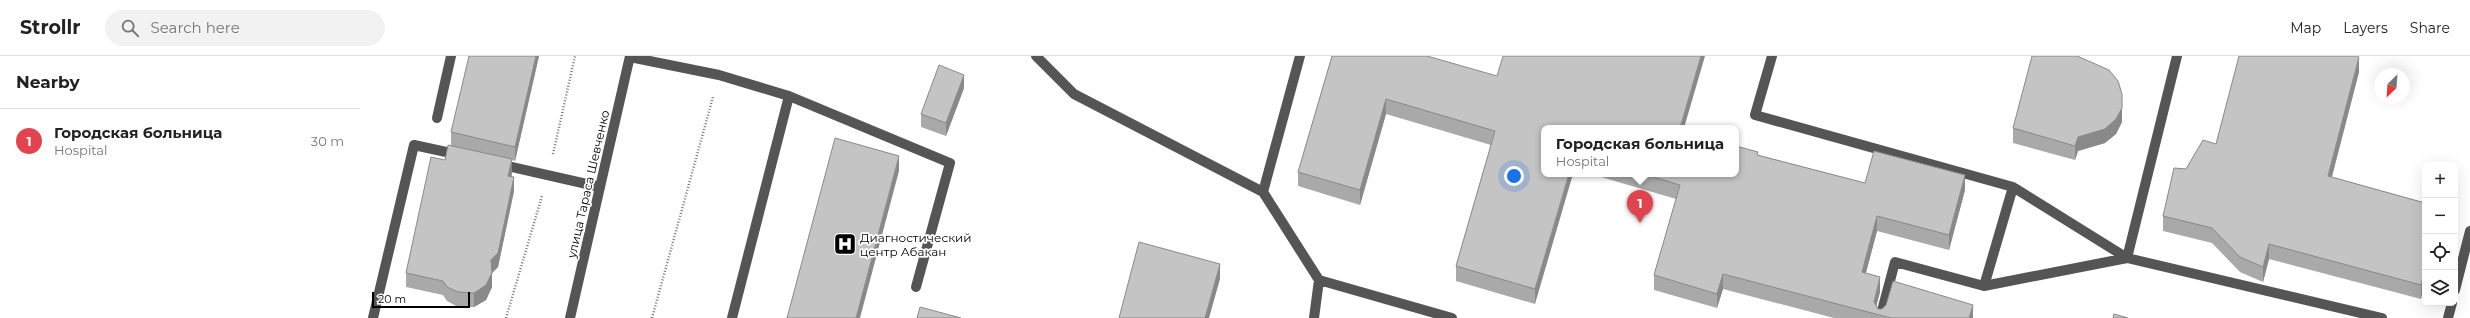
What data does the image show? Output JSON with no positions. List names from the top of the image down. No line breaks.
{"streets":{"street":["улица Тараса Шевченко"]},"places":{"hospital":["Диагностический центр Абакан"]},"scale_bar":"20 m","north":"bottom left","page":{"header":"Strollr","search":"Search here","nav":["Map","Layers","Share"],"heading":"Nearby","list":[{"mark":"1","name":"Городская больница","note":"Hospital","value":"30 m"}],"popup":["Городская больница","Hospital"],"map_buttons":["+","−"],"pins":"1","scale":"20 m"}}
